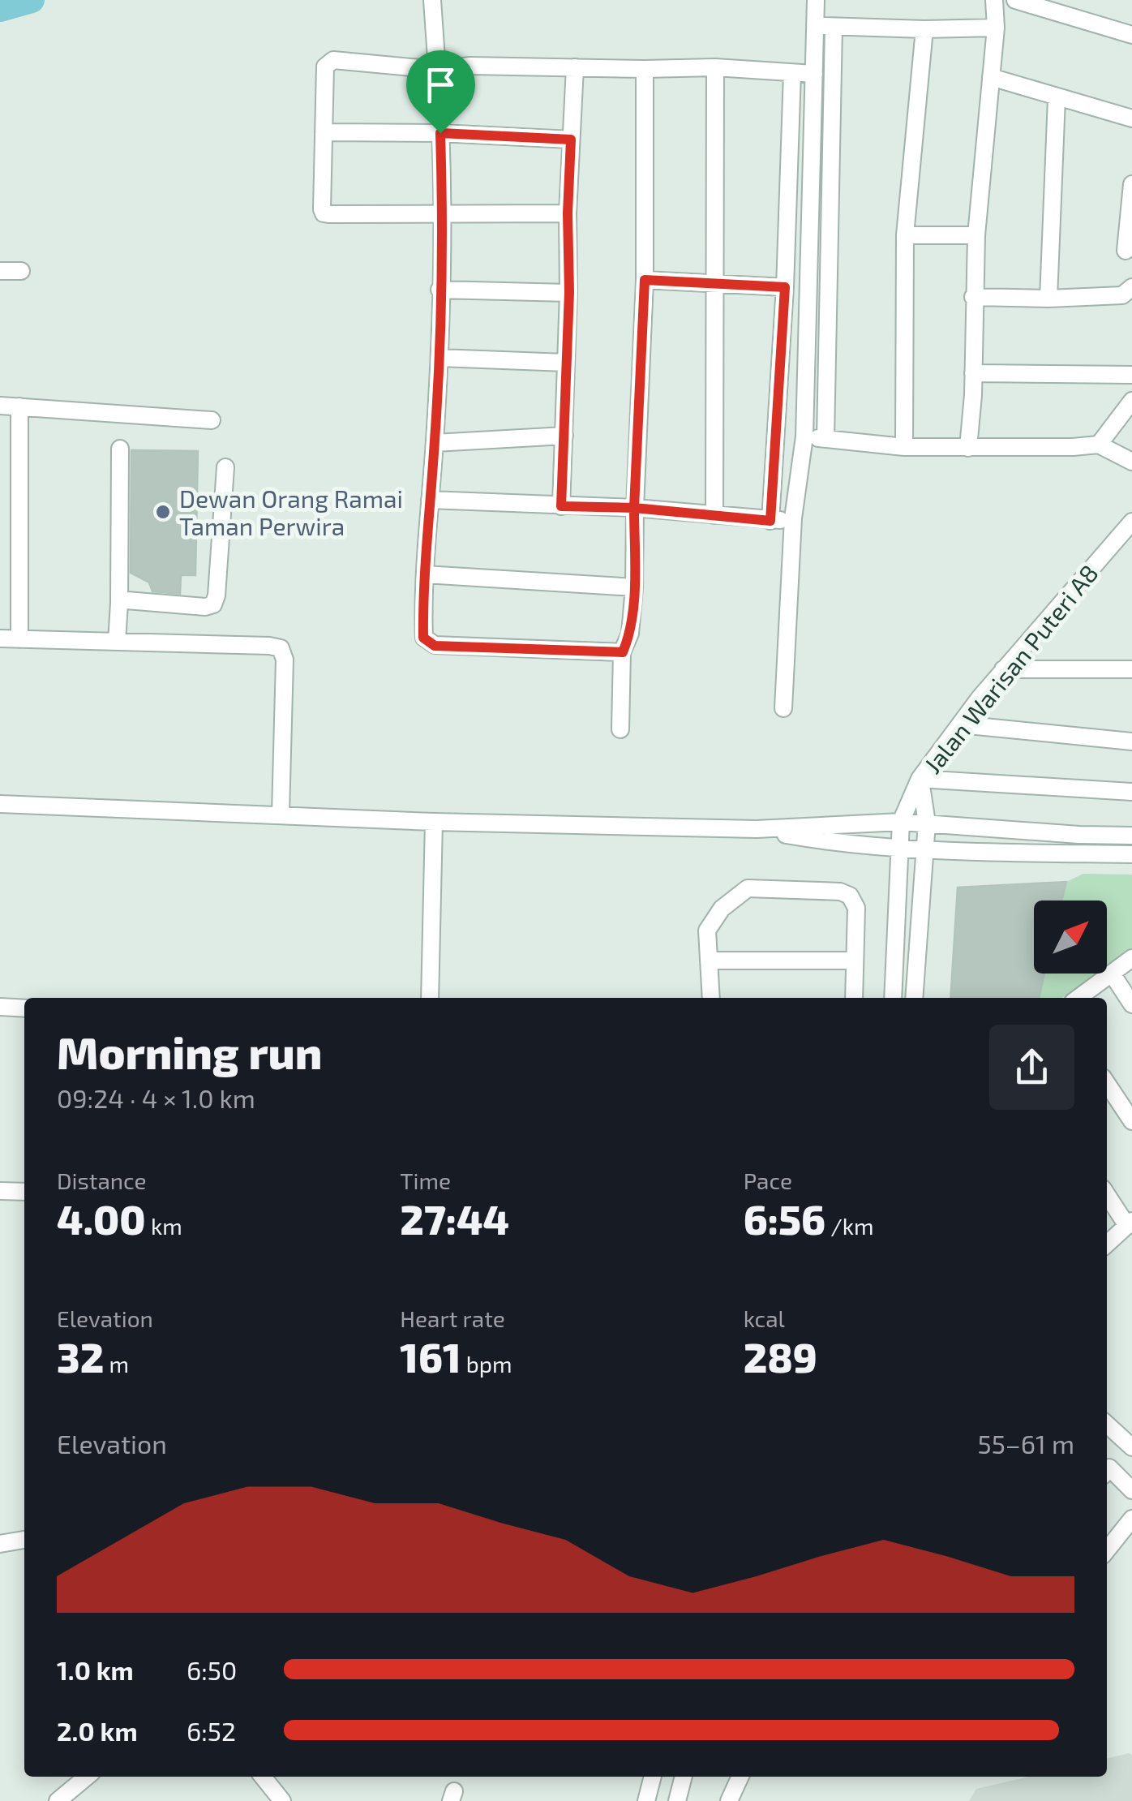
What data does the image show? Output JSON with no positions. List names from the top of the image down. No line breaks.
{"streets":{"street":["Jalan Warisan Puteri A8"]},"places":["Dewan Orang Ramai Taman Perwira"],"north":"top right","page":{"heading":["Morning run","09:24 · 4 × 1.0 km"],"stats":[["Distance","4.00 km"],["Time","27:44"],["Pace","6:56 /km"],["Elevation","32 m"],["Heart rate","161 bpm"],["kcal","289"]],"chart":["Elevation","55–61 m"],"list":[{"name":"1.0 km","note":"6:50"},{"name":"2.0 km","note":"6:52"}]}}
